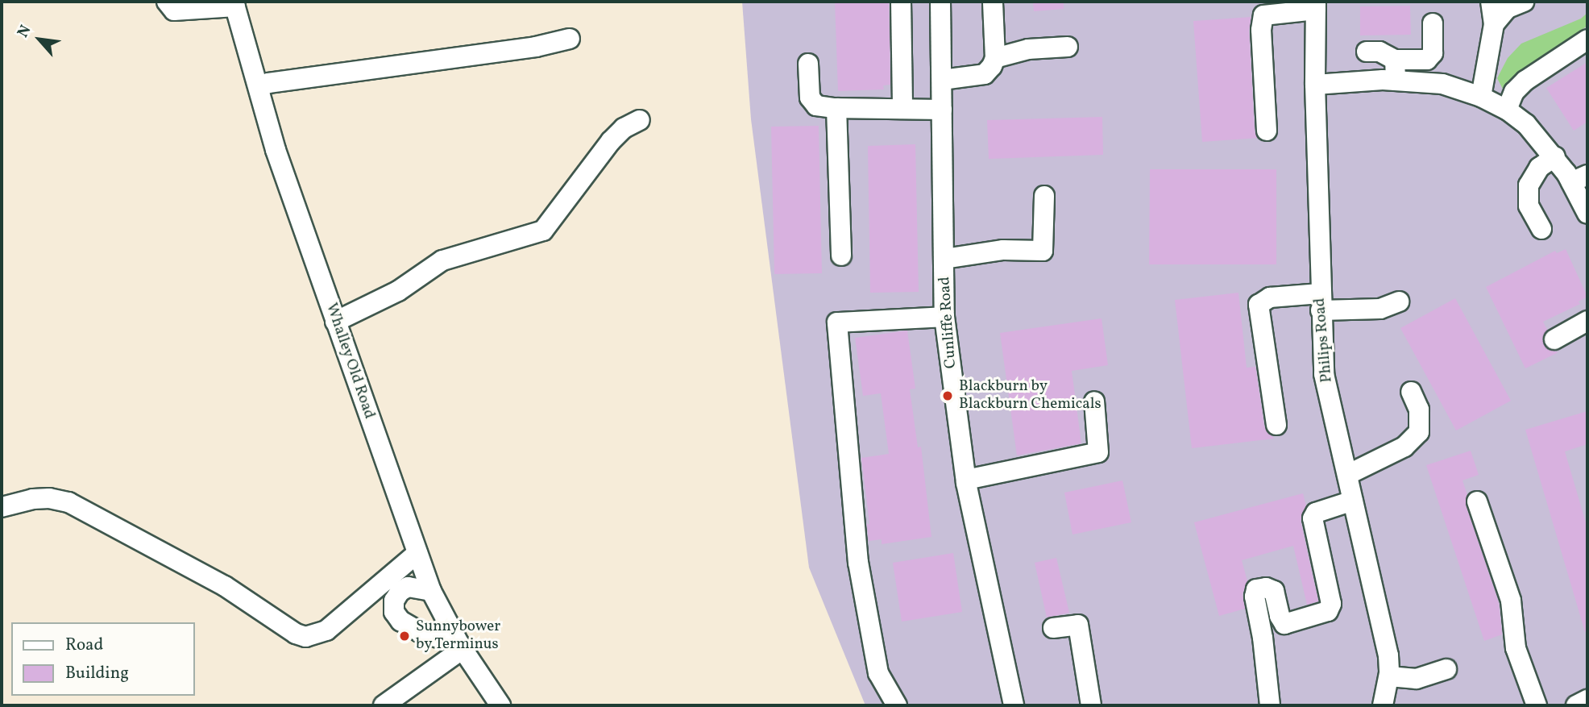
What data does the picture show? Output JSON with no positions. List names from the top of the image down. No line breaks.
{"streets":{"street":["Cunliffe Road","Philips Road","Whalley Old Road"]},"places":["Blackburn by Blackburn Chemicals","Sunnybower by Terminus"],"legend":["Road","Building"],"north":"top left"}
